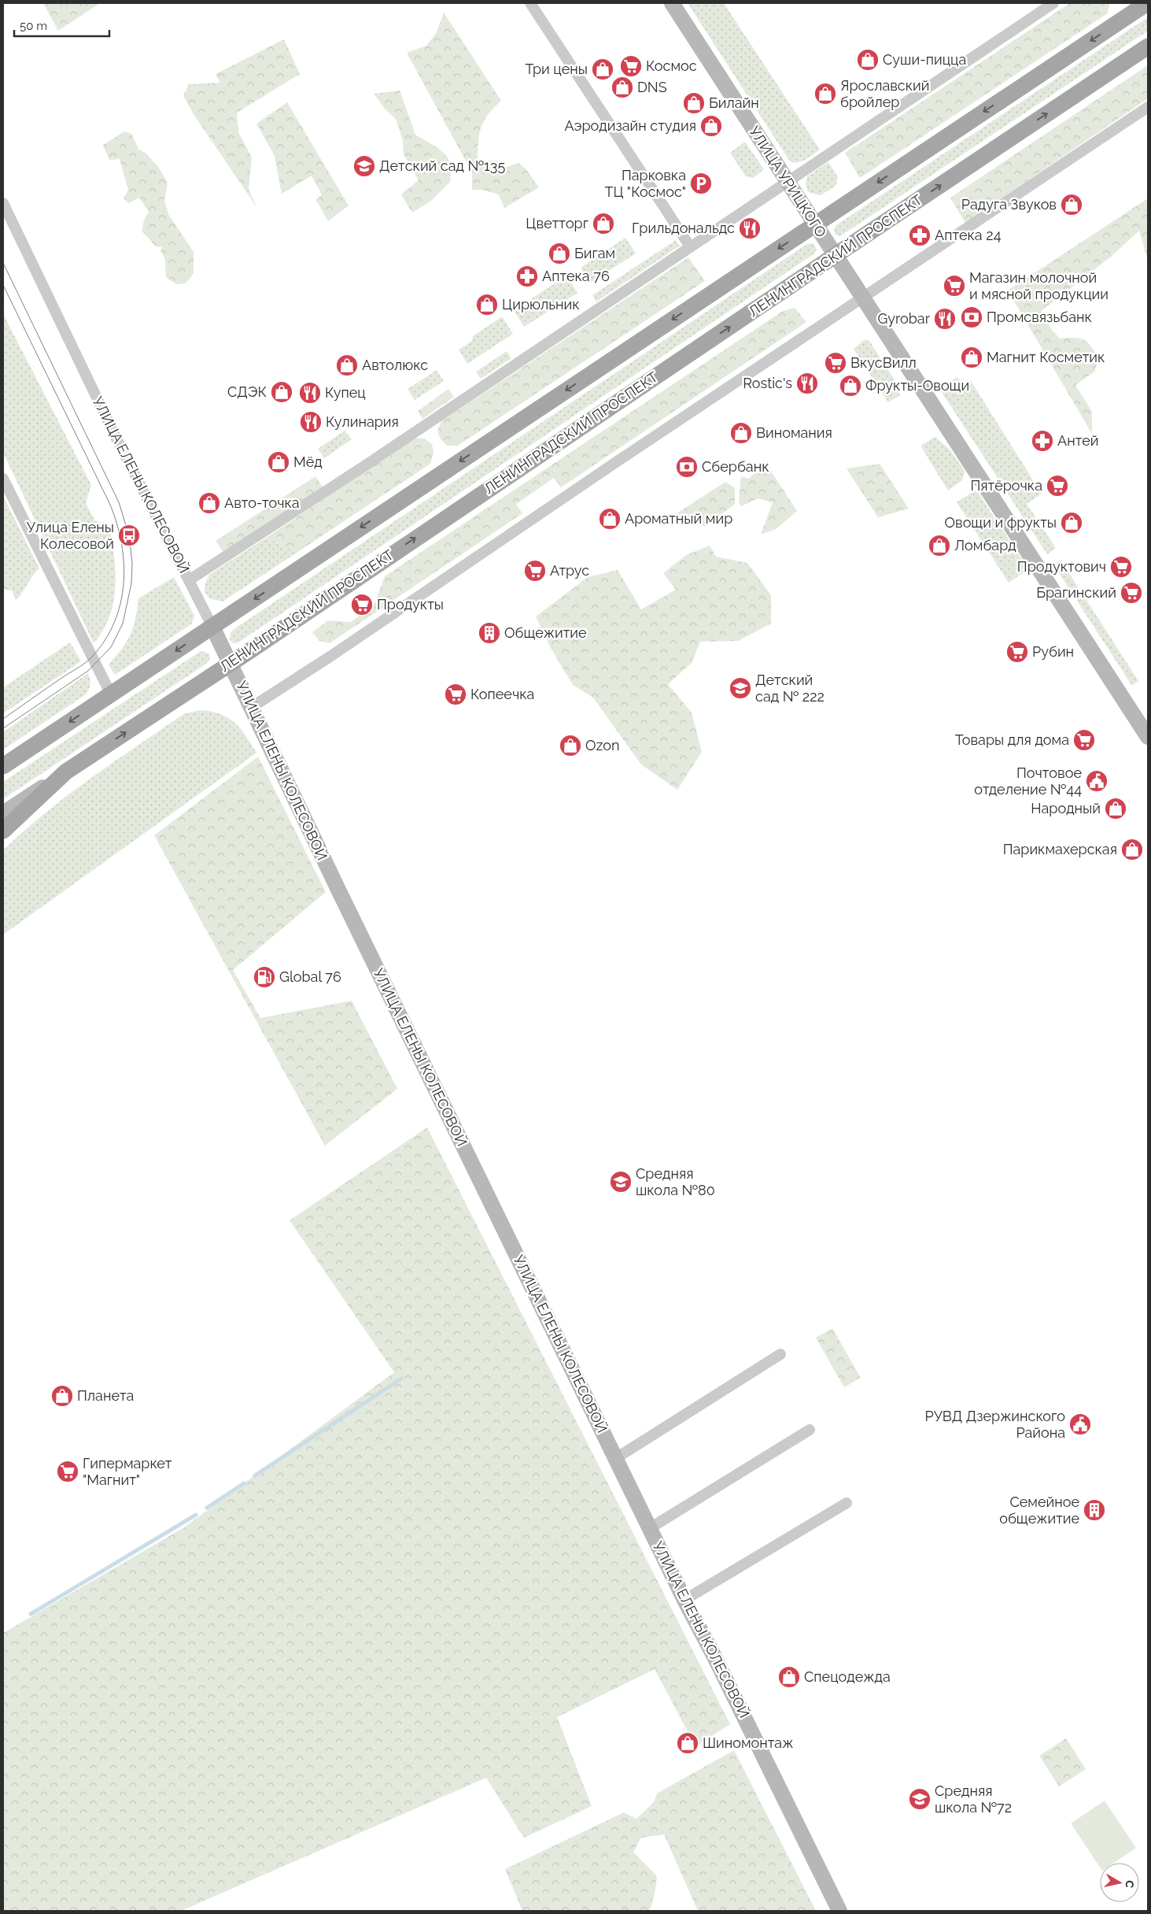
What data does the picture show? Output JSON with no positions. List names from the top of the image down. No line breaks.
{"streets":{"main road":["ЛЕНИНГРАДСКИЙ ПРОСПЕКТ"],"street":["УЛИЦА УРИЦКОГО","УЛИЦА ЕЛЕНЫ КОЛЕСОВОЙ"]},"crossings":[["УЛИЦА УРИЦКОГО","ЛЕНИНГРАДСКИЙ ПРОСПЕКТ"],["ЛЕНИНГРАДСКИЙ ПРОСПЕКТ","УЛИЦА ЕЛЕНЫ КОЛЕСОВОЙ"]],"places":{"shop":["Суши-пицца","Три цены","DNS","Ярославский бройлер","Билайн","Аэродизайн студия","Радуга Звуков","Цветторг","Бигам","Цирюльник","Магнит Косметик","Автолюкс","Фрукты-Овощи","СДЭК","Виномания","Мёд","Авто-точка","Ароматный мир","Овощи и фрукты","Ломбард","Ozon","Народный","Парикмахерская","Планета","Спецодежда","Шиномонтаж"],"supermarket":["Космос","Магазин молочной и мясной продукции","ВкусВилл","Пятёрочка","Продуктович","Атрус","Брагинский","Продукты","Рубин","Копеечка","Товары для дома","Гипермаркет \"Магнит\""],"school or university":["Детский сад №135","Детский сад № 222","Средняя школа №80","Средняя школа №72"],"parking":["Парковка ТЦ \"Космос\""],"restaurant":["Грильдональдс","Gyrobar","Rostic's","Купец","Кулинария"],"pharmacy":["Аптека 24","Аптека 76","Антей"],"bank":["Промсвязьбанк","Сбербанк"],"bus stop":["Улица Елены Колесовой"],"building":["Общежитие","Семейное общежитие"],"public building":["Почтовое отделение №44","РУВД Дзержинского Района"],"fuel station":["Global 76"]},"scale_bar":"50 m","north":"right"}
